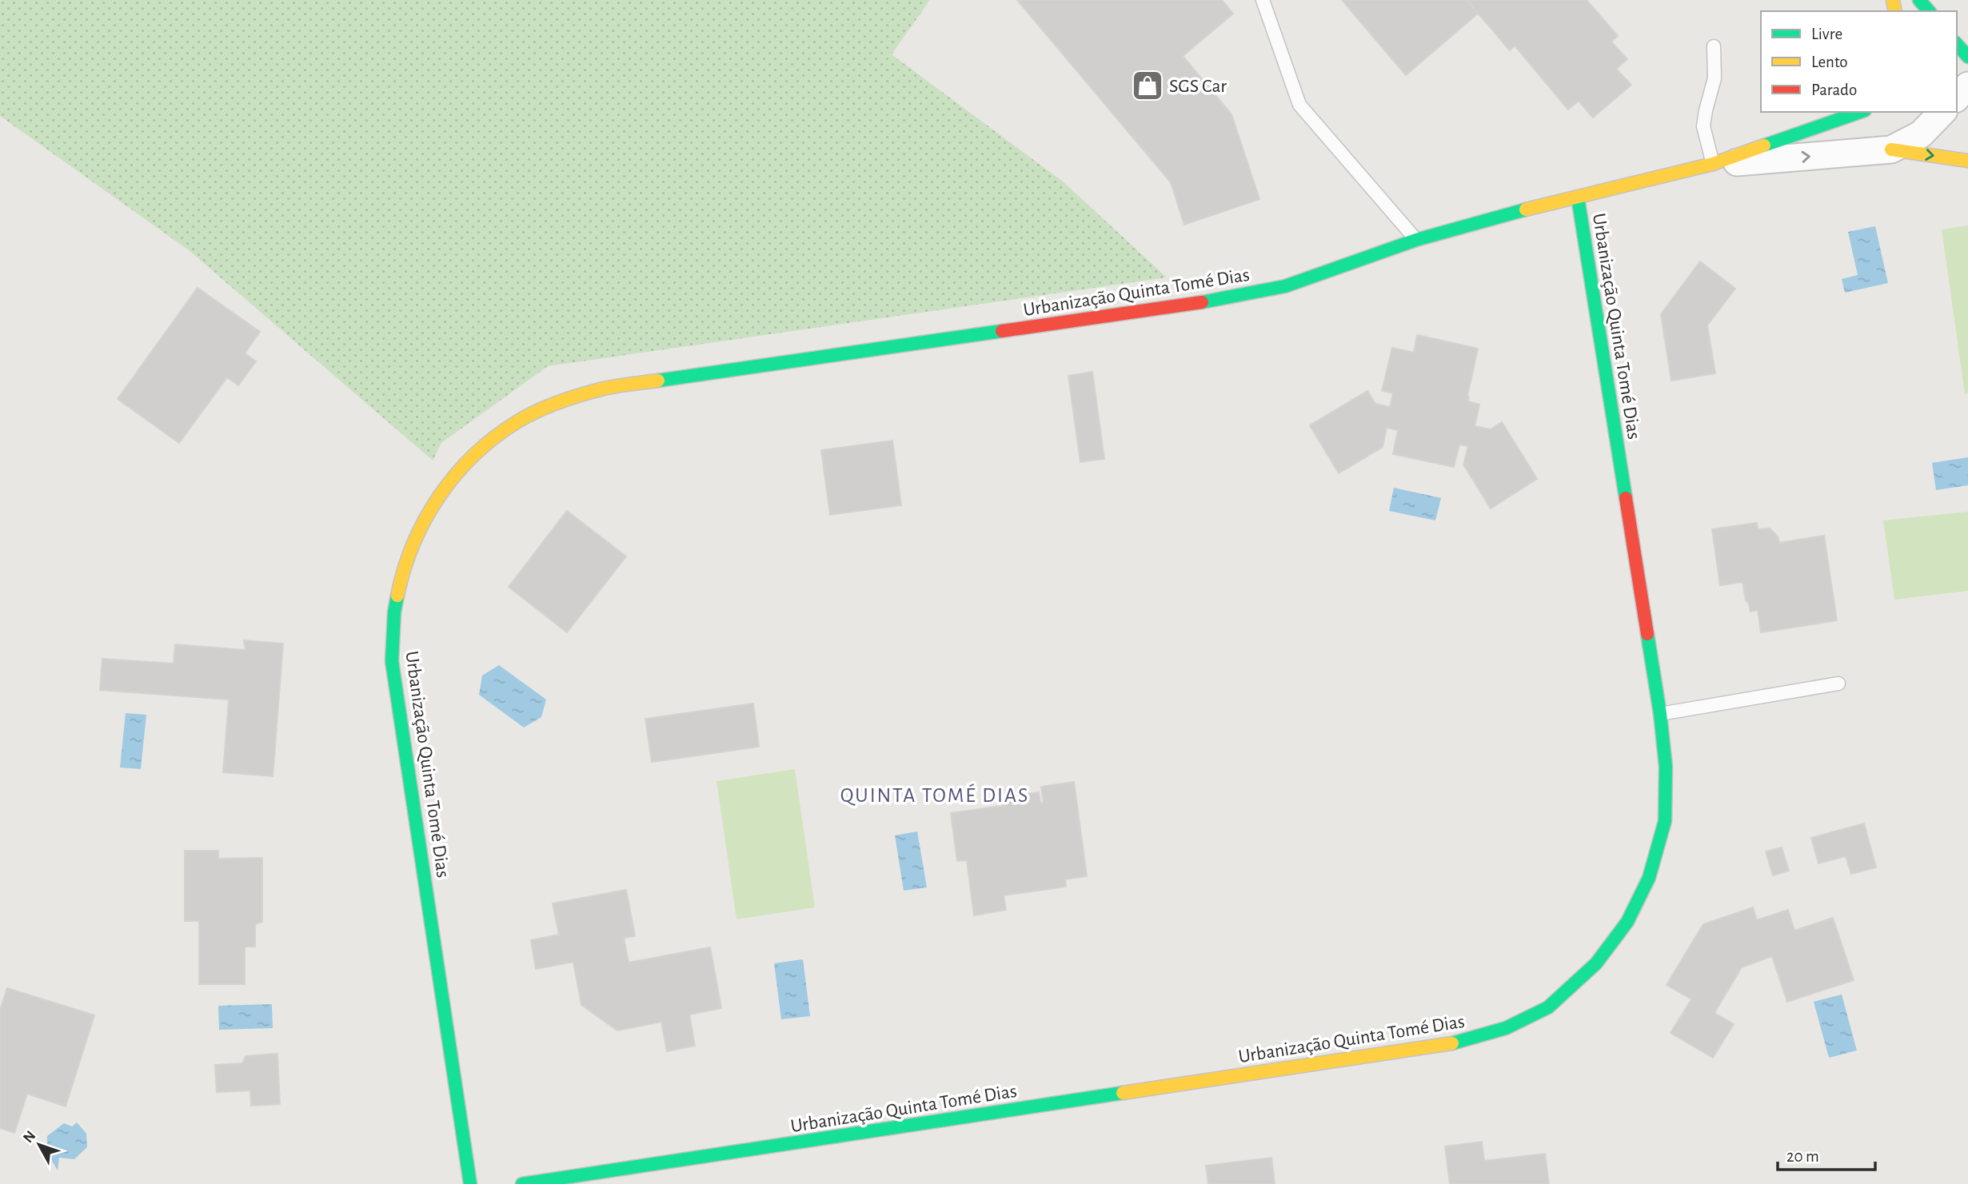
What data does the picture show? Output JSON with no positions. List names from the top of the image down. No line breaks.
{"streets":{"street":["Urbanização Quinta Tomé Dias"]},"districts":["QUINTA TOMÉ DIAS"],"places":{"shop":["SGS Car"]},"legend":["Livre","Lento","Parado"],"scale_bar":"20 m","north":"top left"}
